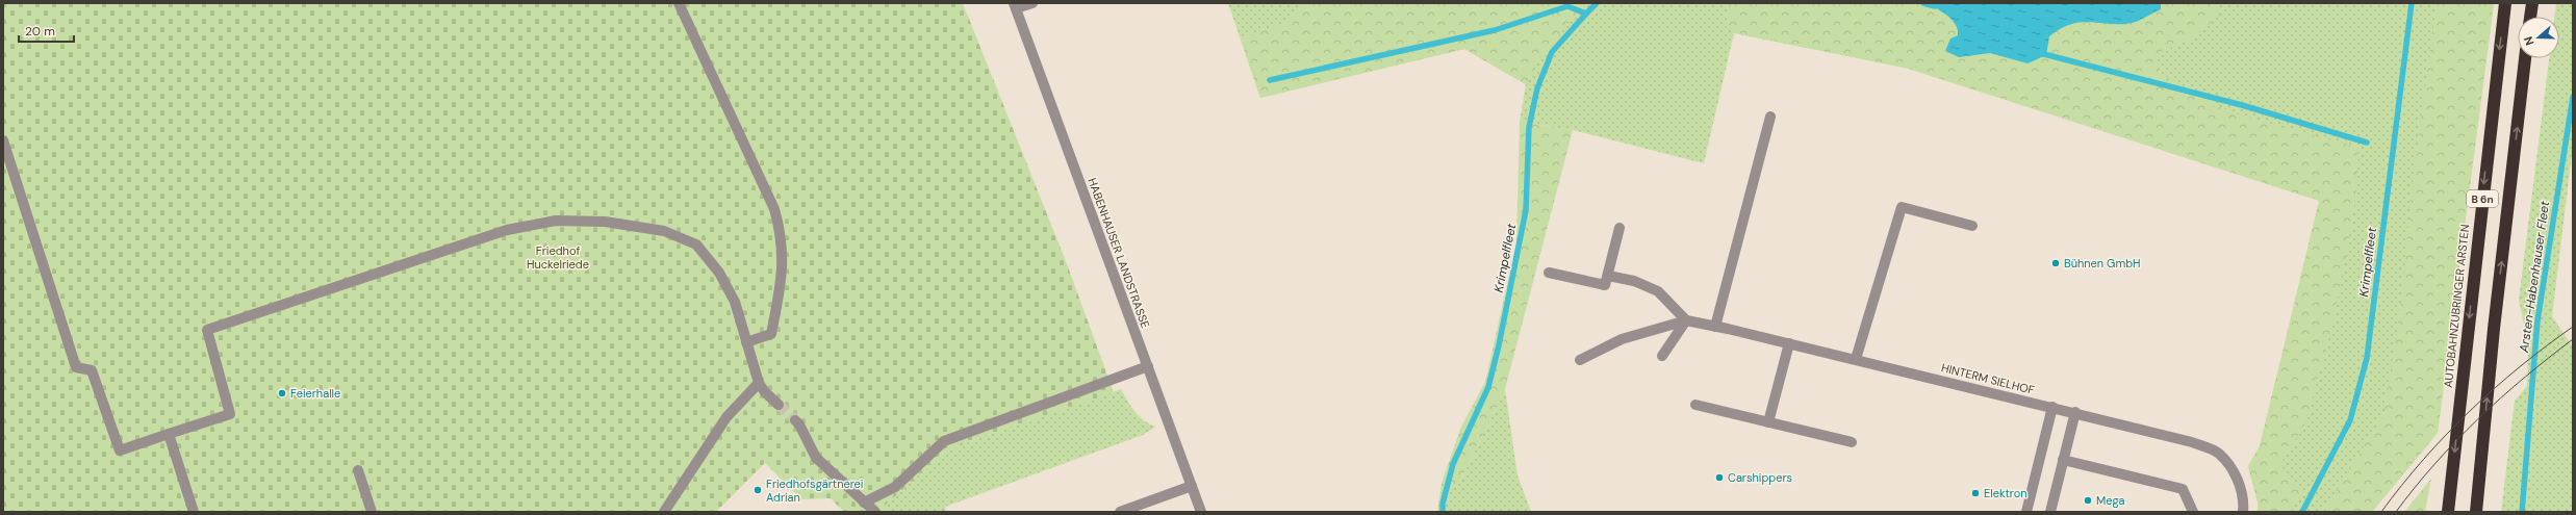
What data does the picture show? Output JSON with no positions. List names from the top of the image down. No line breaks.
{"streets":{"highway":["B 6n","AUTOBAHNZUBRINGER ARSTEN"],"street":["HABENHAUSER LANDSTRASSE","HINTERM SIELHOF"]},"water":["Krimpelfleet","Arsten-Habenhauser Fleet"],"parks":["Friedhof Huckelriede"],"places":["Bühnen GmbH","Feierhalle","Carshippers","Friedhofsgärtnerei Adrian","Elektron","Mega"],"scale_bar":"20 m","north":"left"}
